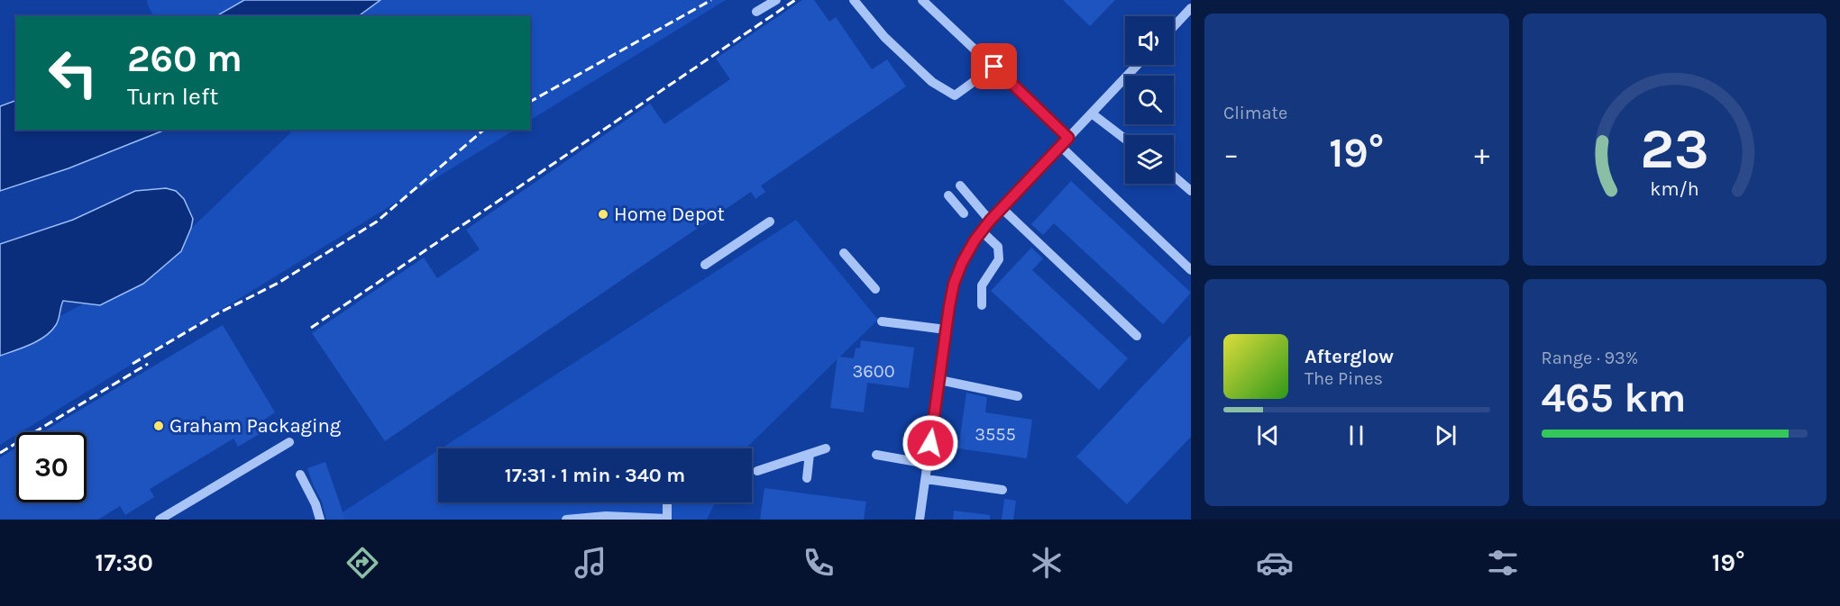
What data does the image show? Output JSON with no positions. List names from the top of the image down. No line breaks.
{"places":["Home Depot","Graham Packaging"],"house_numbers":["3600","3555"],"page":{"tile":["Climate",["Range · 93%","465 km"]],"turn":["260 m","Turn left"],"heat":["−","19°","+"],"song":["Afterglow","The Pines"],"limit":"30","trip":"17:31 · 1 min · 340 m","tabs":["17:30","19°"],"gauge":["23","km/h"]}}
